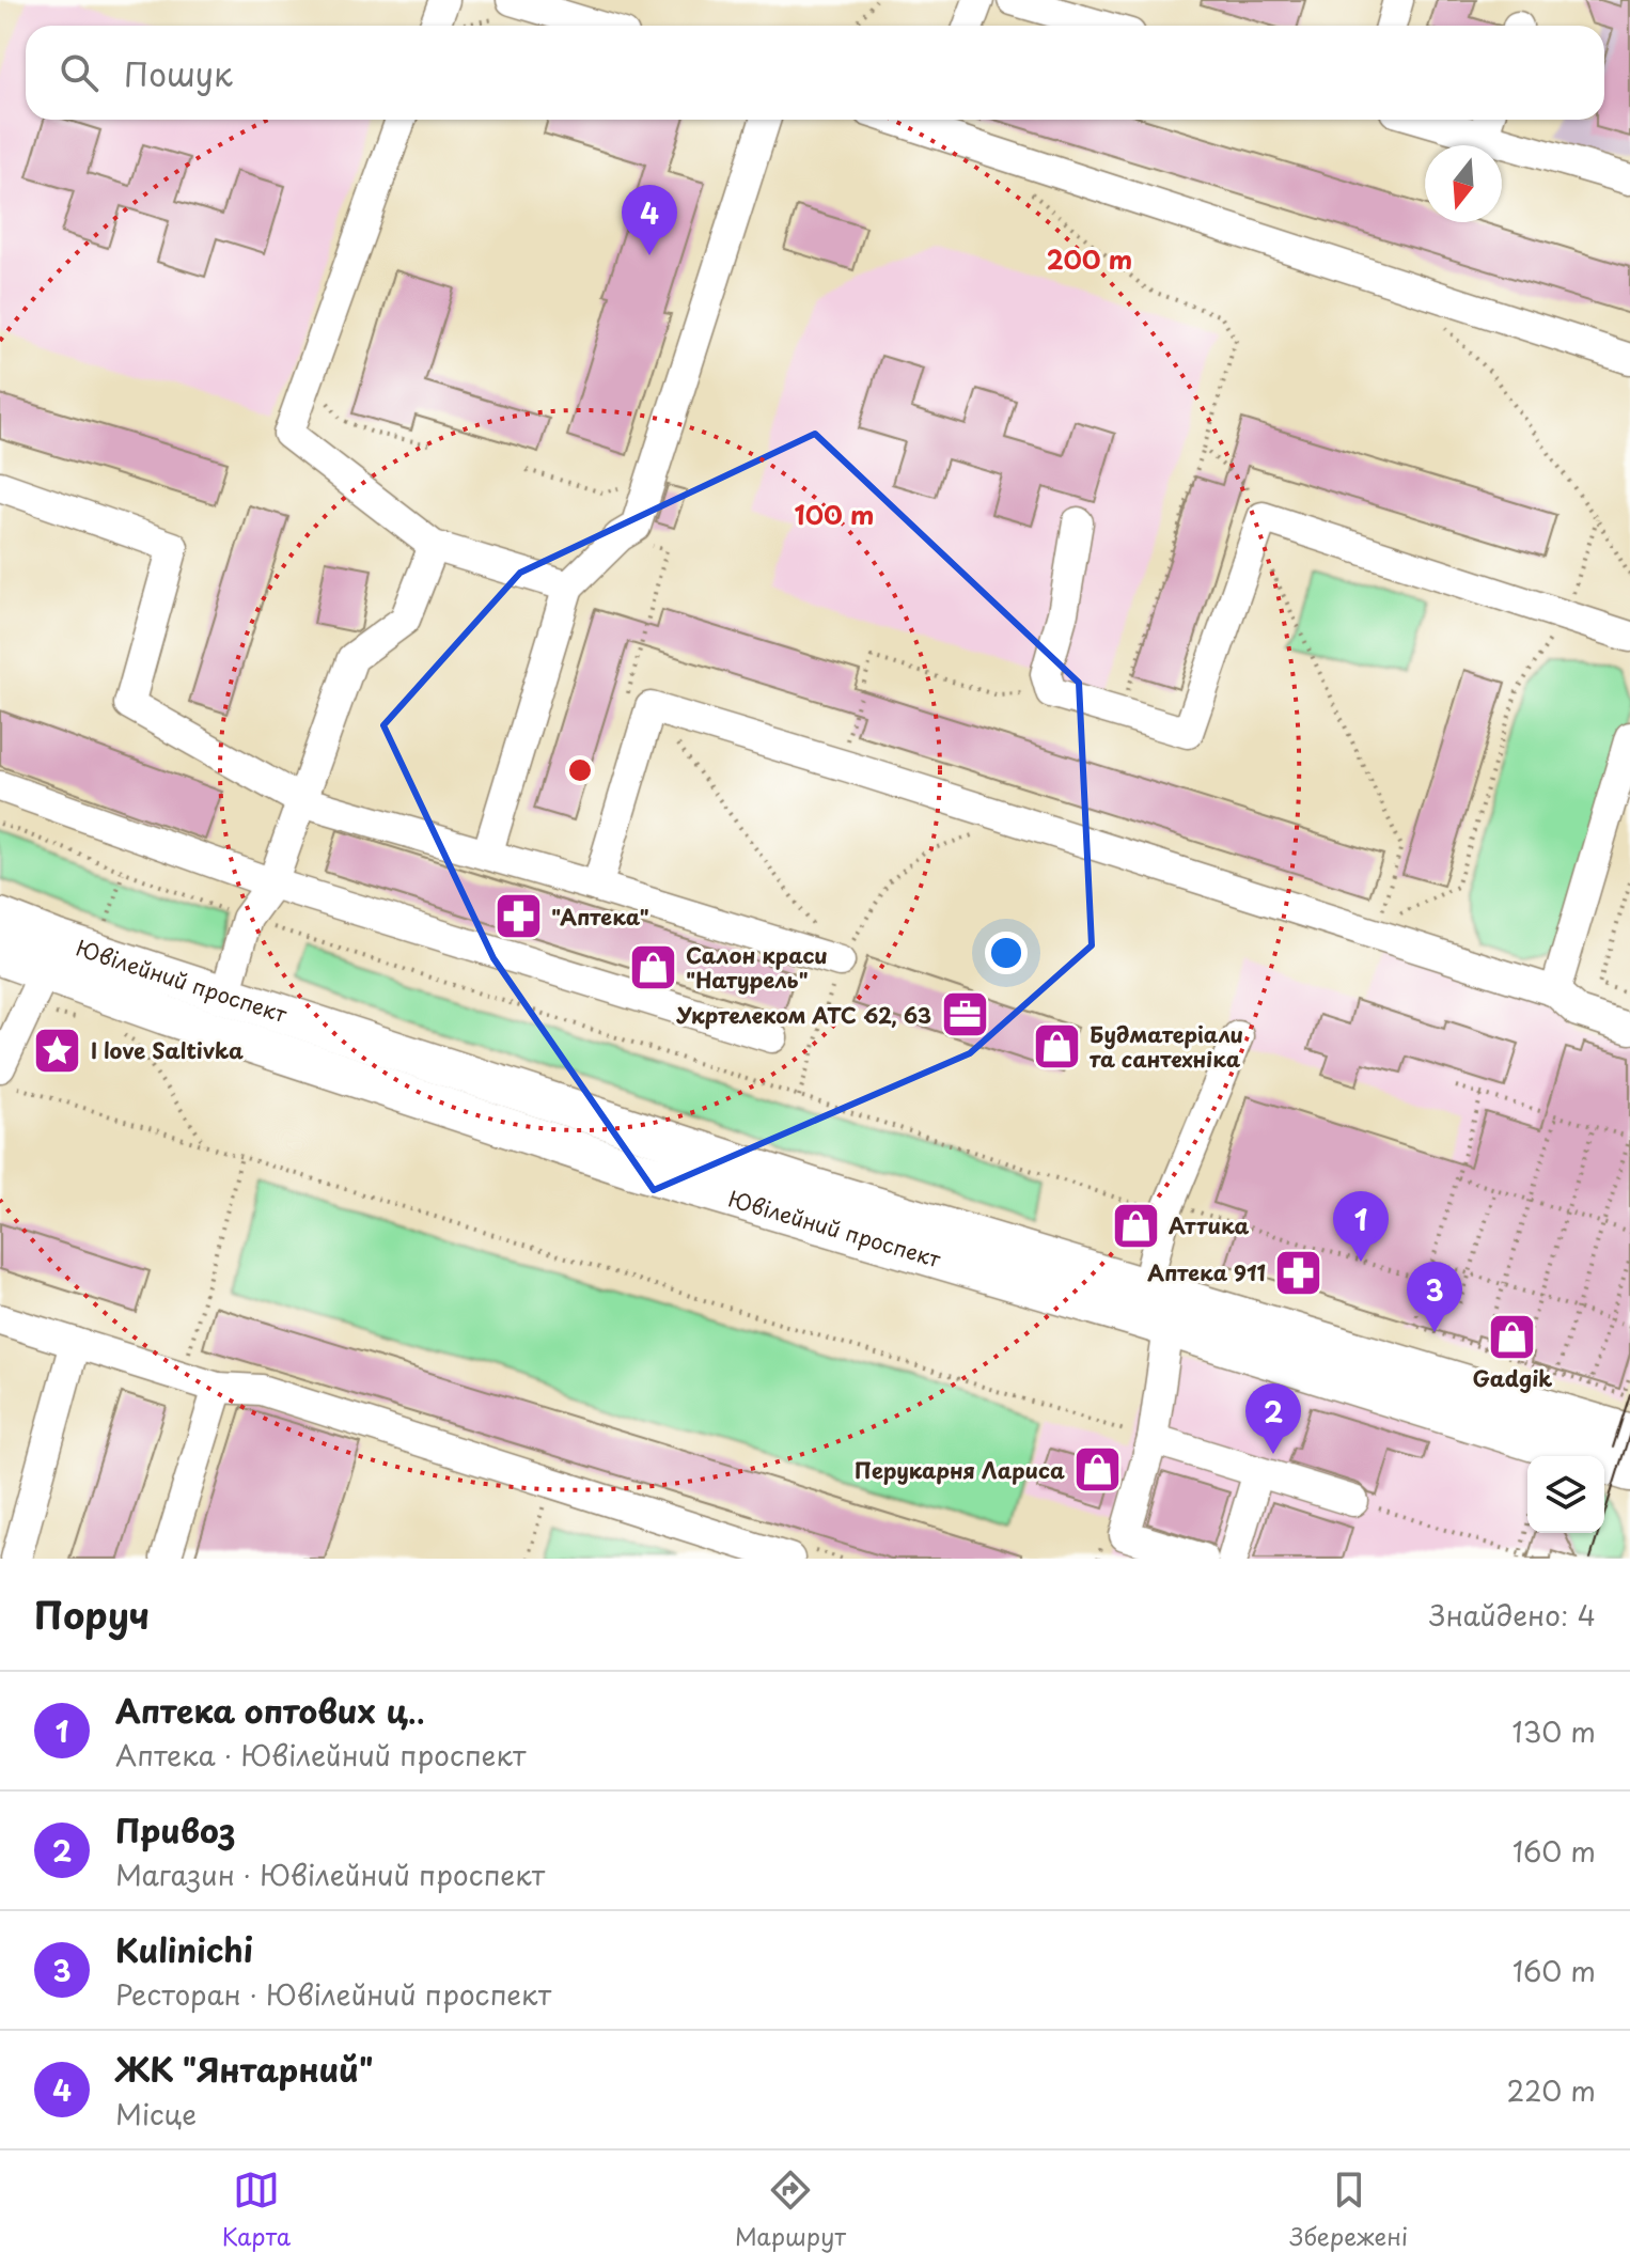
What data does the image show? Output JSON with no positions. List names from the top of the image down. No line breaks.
{"streets":{"main road":["Ювілейний проспект"]},"places":{"pharmacy":["\"Аптека\"","Аптека 911"],"shop":["Салон краси \"Натурель\"","Будматеріали та сантехніка","Аттика","Gadgik","Перукарня Лариса"],"office":["Укртелеком АТС 62, 63"],"place":["I love Saltivka"]},"north":"bottom","page":{"search":"Пошук","pins":["4","1","3","2"],"heading":["Поруч","Знайдено: 4"],"list":[{"mark":"1","name":"Аптека оптових ц‥","note":"Аптека · Ювілейний проспект","value":"130 m"},{"mark":"2","name":"Привоз","note":"Магазин · Ювілейний проспект","value":"160 m"},{"mark":"3","name":"Kulinichi","note":"Ресторан · Ювілейний проспект","value":"160 m"},{"mark":"4","name":"ЖК \"Янтарний\"","note":"Місце","value":"220 m"}],"nav":["Карта","Маршрут","Збережені"]},"rings":["200 m","100 m"]}
